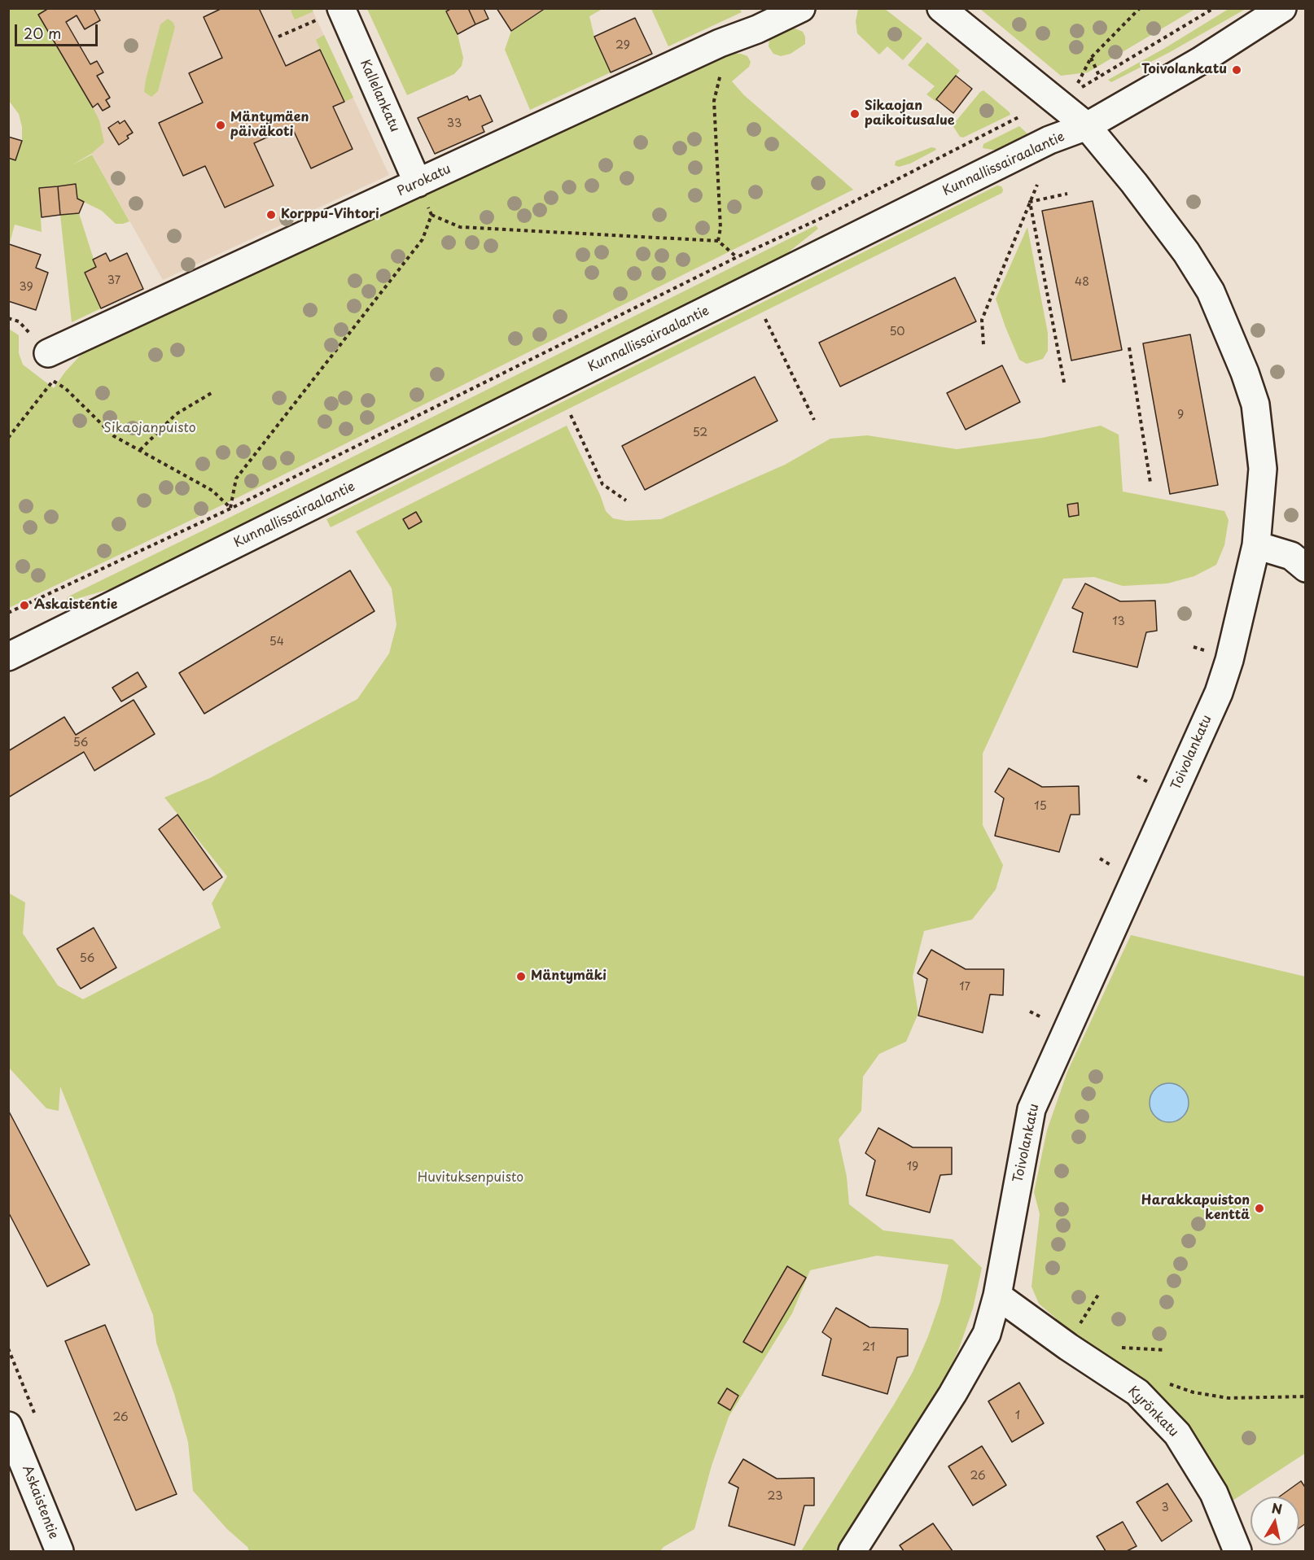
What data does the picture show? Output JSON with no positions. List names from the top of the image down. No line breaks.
{"streets":{"street":["Kallelankatu","Kunnallissairaalantie","Purokatu","Toivolankatu","Kyrönkatu","Askaistentie"]},"crossings":[["Kallelankatu","Purokatu"],["Kunnallissairaalantie","Toivolankatu"],["Toivolankatu","Kyrönkatu"]],"parks":["Sikaojanpuisto","Huvituksenpuisto"],"places":["Toivolankatu","Sikaojan paikoitusalue","Mäntymäen päiväkoti","Korppu-Vihtori","Askaistentie","Mäntymäki","Harakkapuiston kenttä"],"house_numbers":["29","33","37","48","39","50","9","52","13","54","56","15","56","17","19","21","1","26","26","23","3"],"scale_bar":"20 m","north":"top"}
